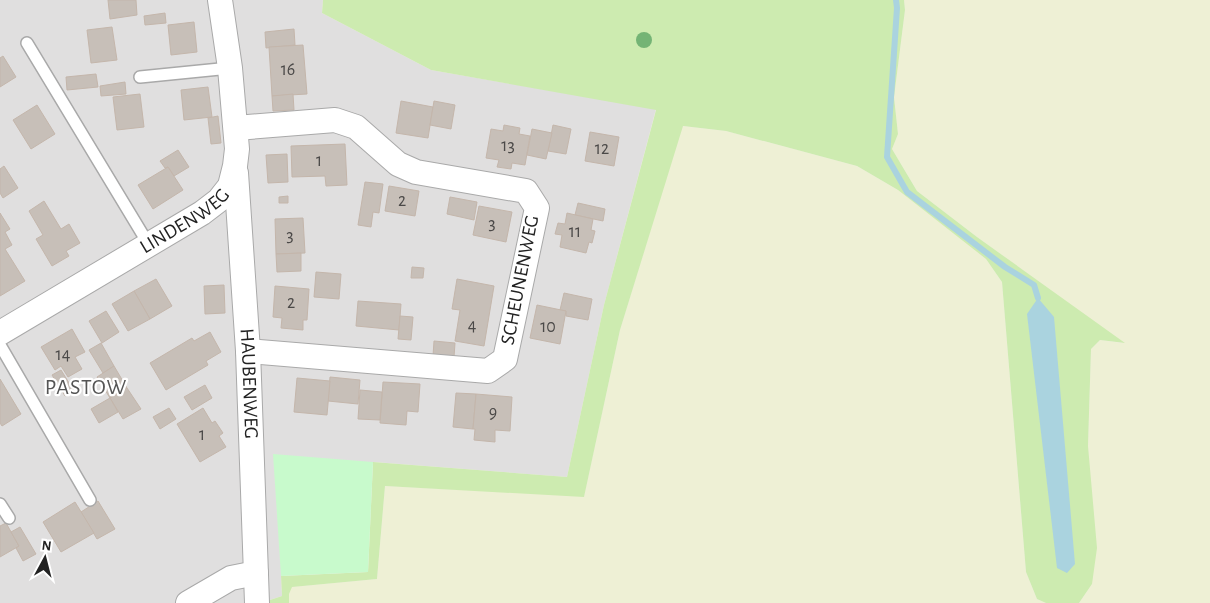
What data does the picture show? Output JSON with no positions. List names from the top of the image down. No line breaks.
{"streets":{"street":["LINDENWEG","SCHEUNENWEG","HAUBENWEG"]},"crossings":[["LINDENWEG","SCHEUNENWEG"],["LINDENWEG","HAUBENWEG"],["SCHEUNENWEG","HAUBENWEG"]],"districts":["PASTOW"],"house_numbers":["16","13","12","1","2","3","11","3","2","4","10","14","9","1"],"north":"top"}
